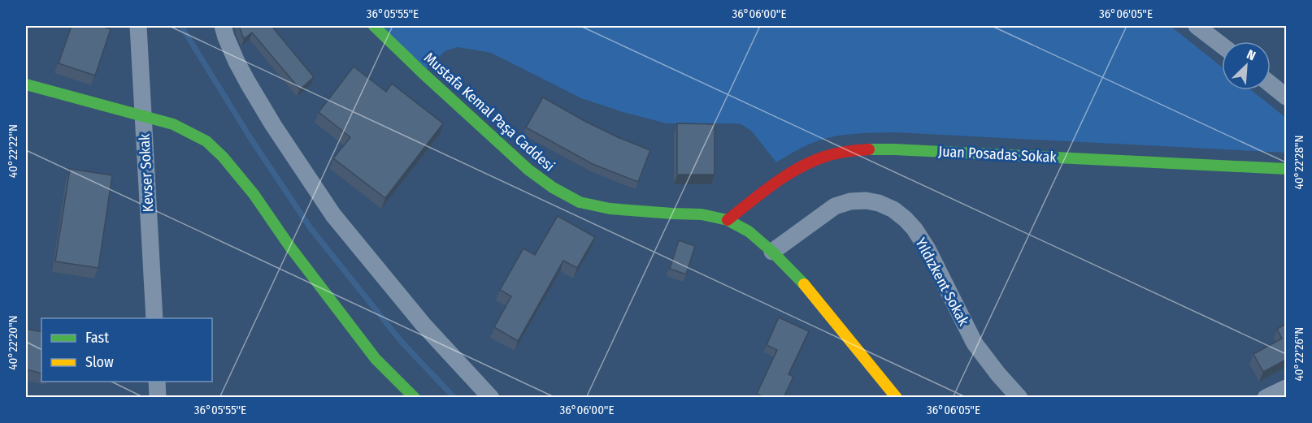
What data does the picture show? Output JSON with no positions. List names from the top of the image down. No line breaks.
{"streets":{"street":["Mustafa Kemal Paşa Caddesi","Juan Posadas Sokak","Kevser Sokak","Yıldızkent Sokak"]},"crossings":[["Mustafa Kemal Paşa Caddesi","Juan Posadas Sokak"],["Mustafa Kemal Paşa Caddesi","Yıldızkent Sokak"]],"legend":["Fast","Slow"],"north":"top right","coordinates":["36°05'55\"E","36°06'00\"E","36°06'05\"E","40°22'22\"N","40°22'28\"N","40°22'20\"N","40°22'26\"N"]}
